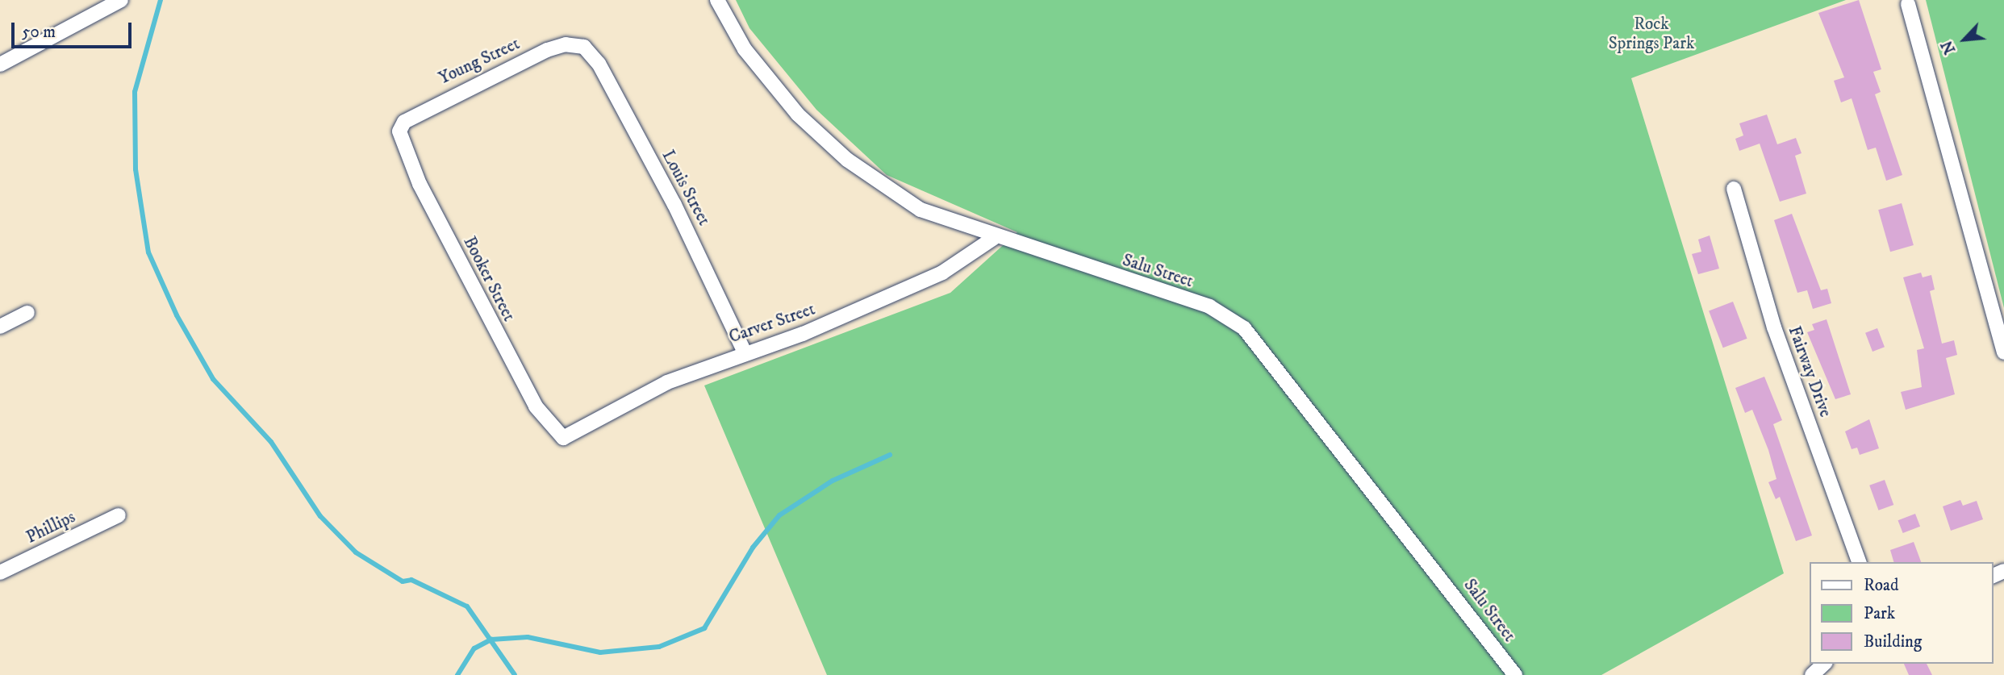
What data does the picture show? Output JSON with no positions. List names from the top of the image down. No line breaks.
{"streets":{"street":["Young Street","Louis Street","Salu Street","Booker Street","Carver Street","Fairway Drive","Phillips"]},"crossings":[["Young Street","Louis Street"],["Young Street","Booker Street"],["Louis Street","Carver Street"],["Salu Street","Carver Street"],["Booker Street","Carver Street"]],"parks":["Rock Springs Park"],"legend":["Road","Park","Building"],"scale_bar":"50 m","north":"bottom left"}
